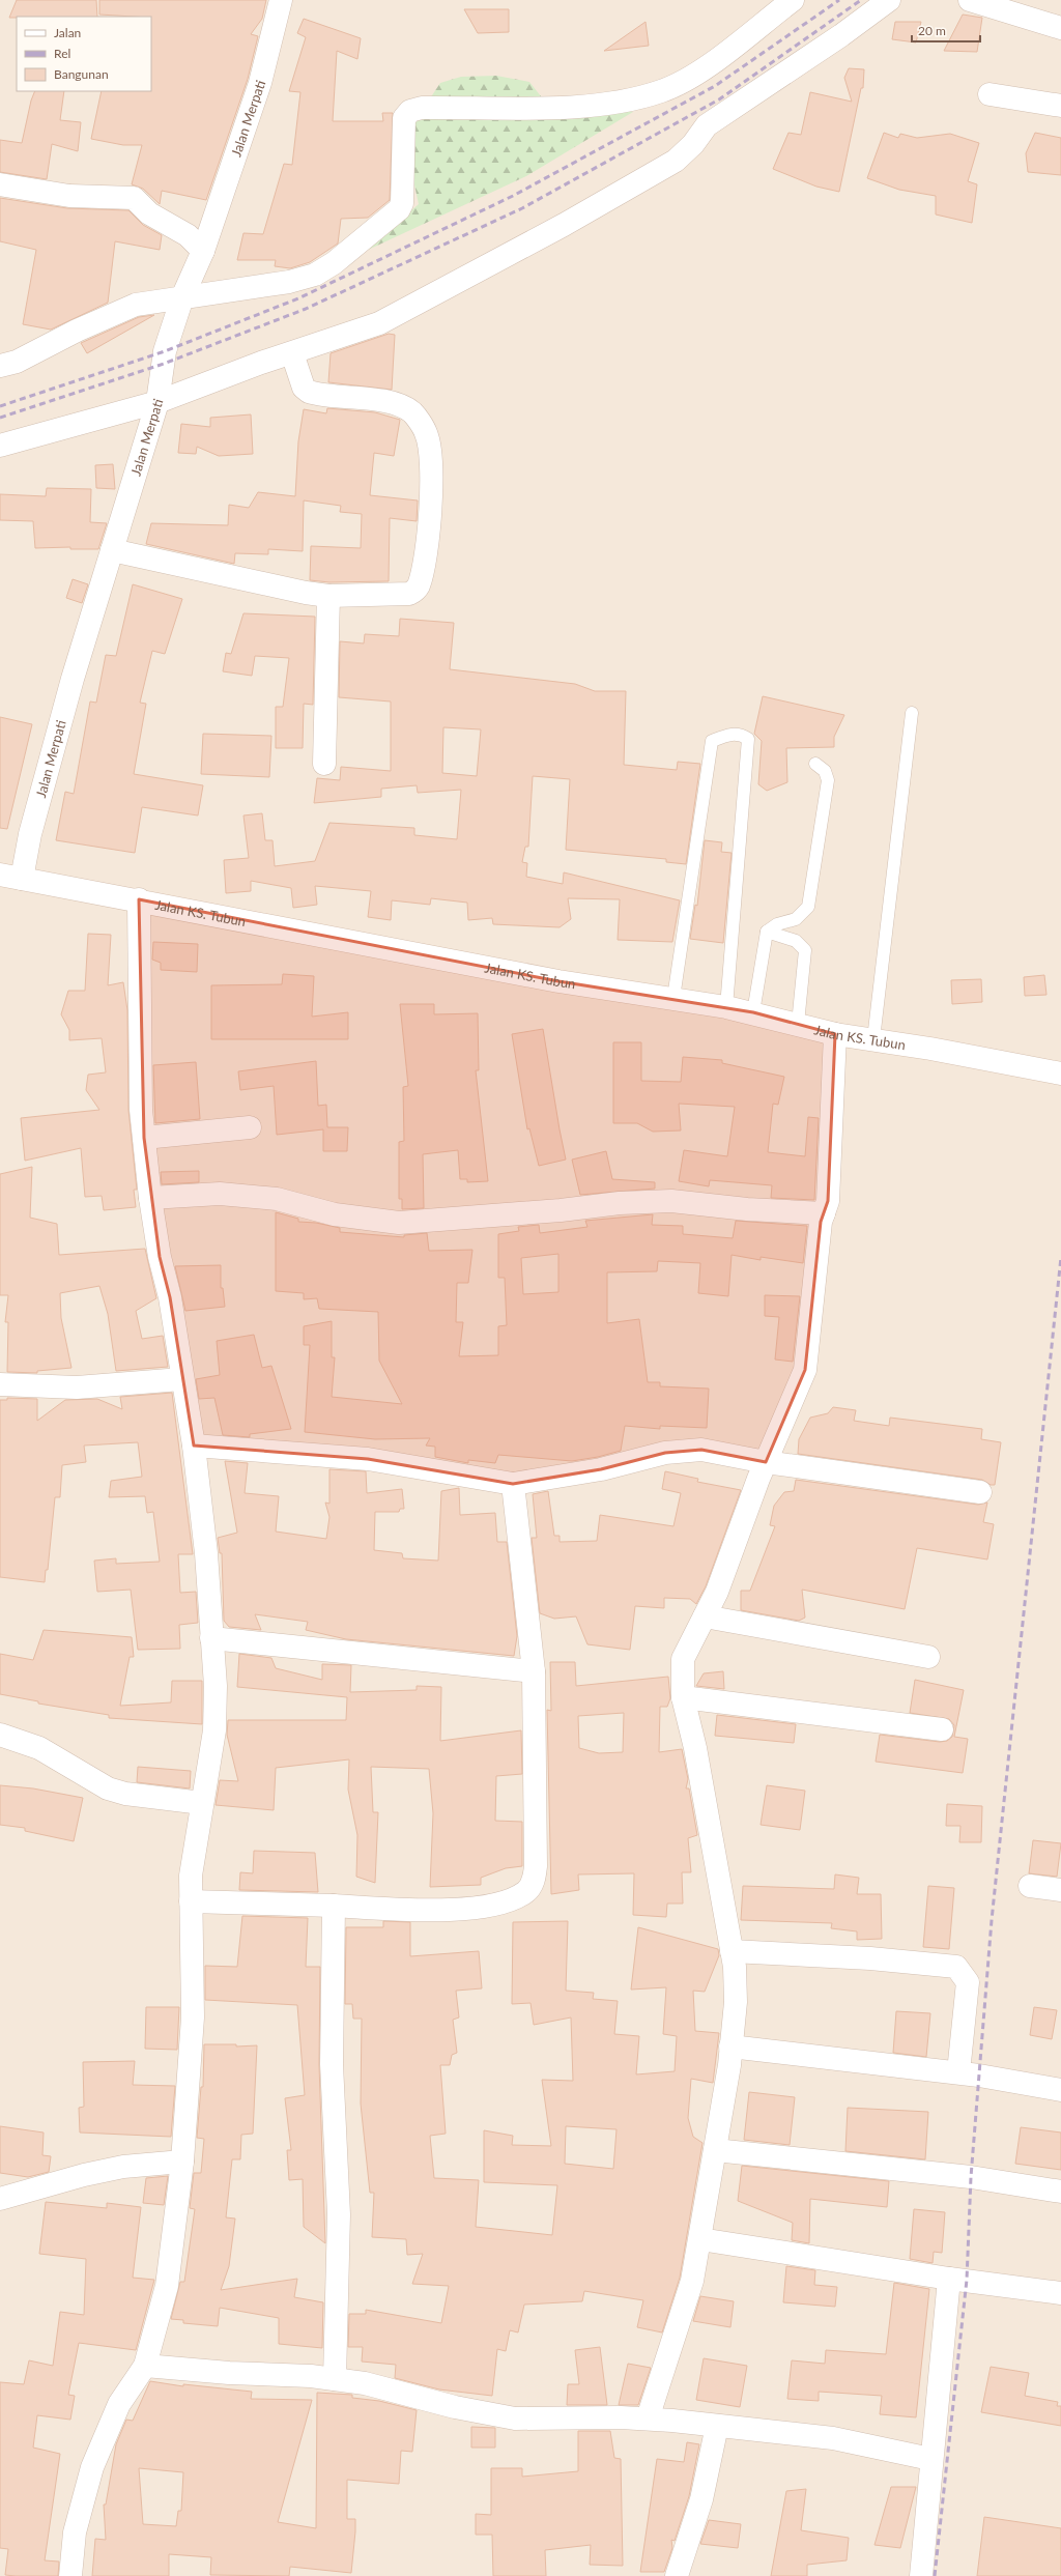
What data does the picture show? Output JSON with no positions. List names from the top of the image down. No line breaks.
{"streets":{"street":["Jalan Merpati","Jalan KS. Tubun"]},"crossings":[["Jalan Merpati","Jalan KS. Tubun"]],"legend":["Jalan","Rel","Bangunan"],"scale_bar":"20 m"}
